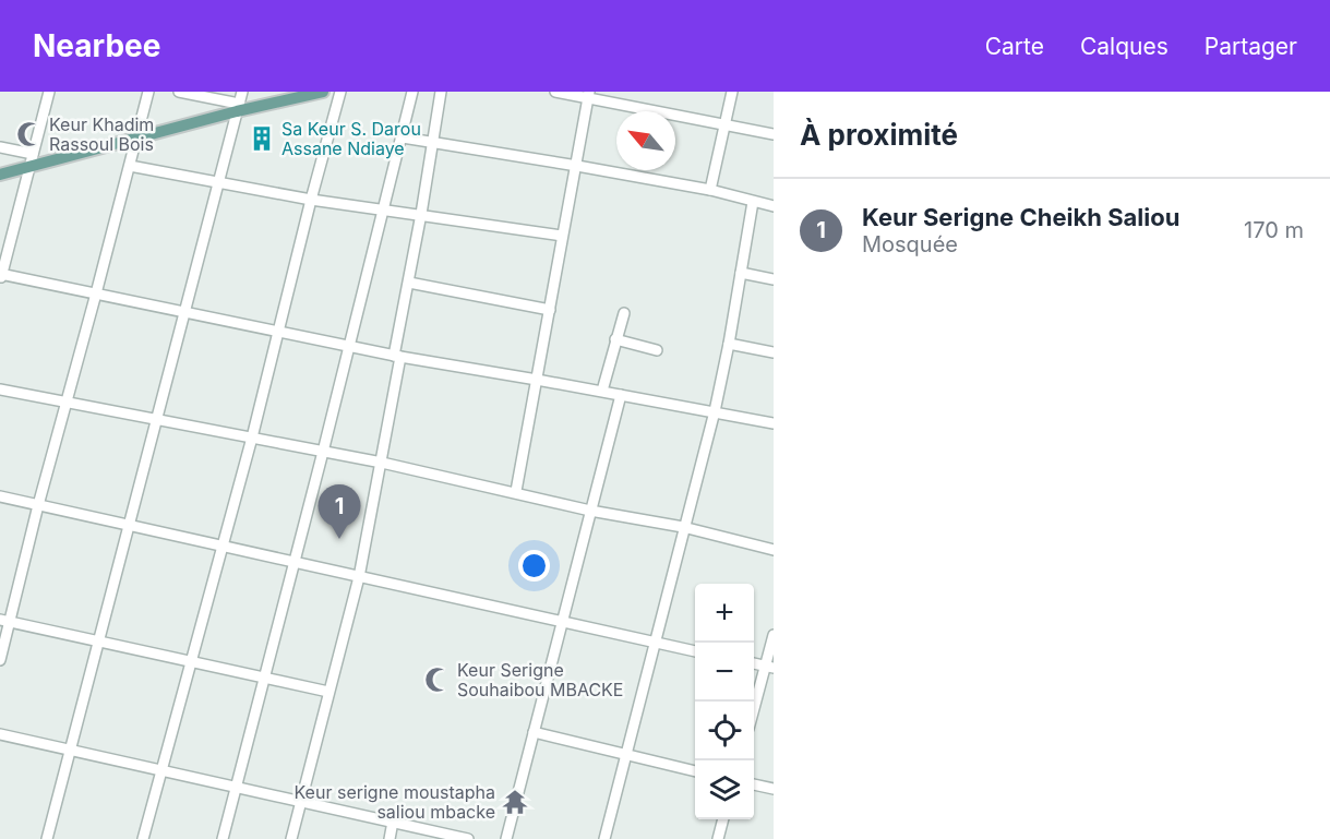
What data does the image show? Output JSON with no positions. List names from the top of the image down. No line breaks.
{"places":{"mosque":["Keur Khadim Rassoul Bois","Keur Serigne Souhaibou MBACKE"],"building":["Sa Keur S. Darou Assane Ndiaye"],"temple":["Keur serigne moustapha saliou mbacke"]},"north":"top left","page":{"header":"Nearbee","nav":["Carte","Calques","Partager"],"heading":"À proximité","list":[{"mark":"1","name":"Keur Serigne Cheikh Saliou","note":"Mosquée","value":"170 m"}],"pins":"1","map_buttons":["+","−"]}}
